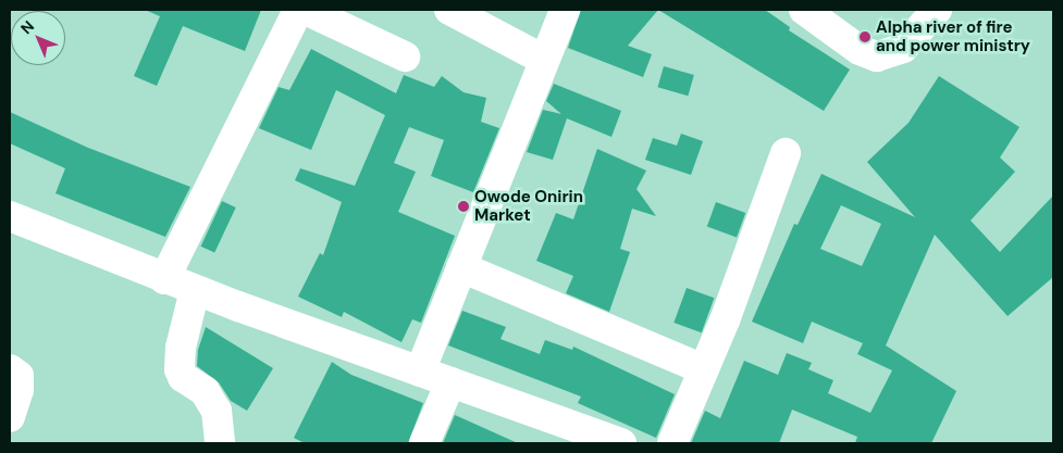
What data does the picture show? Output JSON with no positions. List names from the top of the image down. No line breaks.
{"places":["Alpha river of fire and power ministry","Owode Onirin Market"],"north":"top left"}
